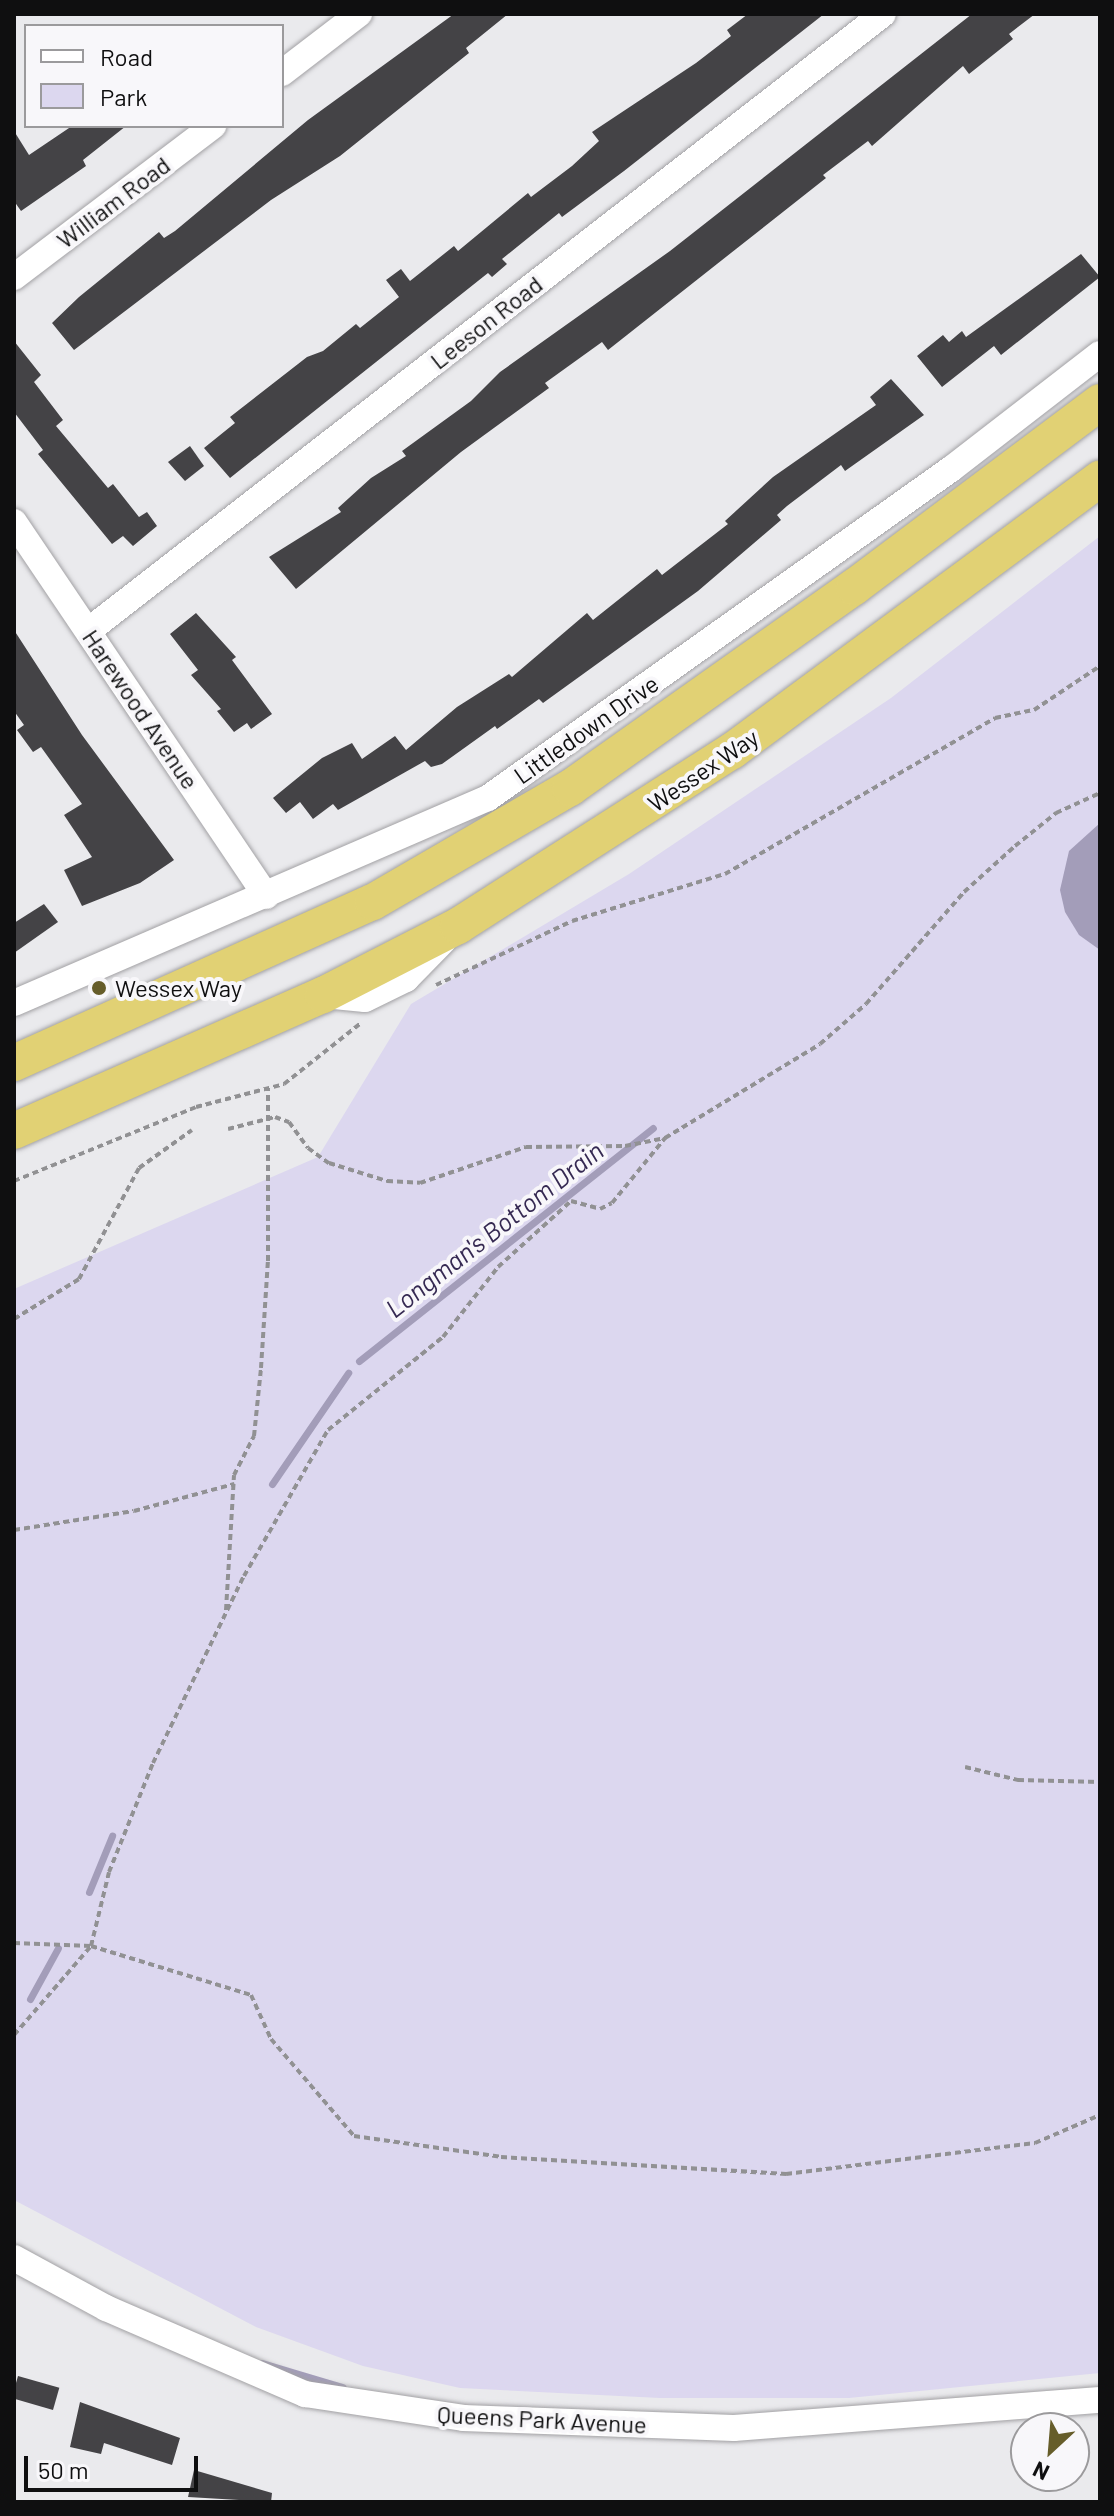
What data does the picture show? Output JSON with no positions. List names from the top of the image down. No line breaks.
{"streets":{"highway":["Wessex Way"],"street":["William Road","Leeson Road","Harewood Avenue","Littledown Drive","Queens Park Avenue"]},"crossings":[["Leeson Road","Harewood Avenue"],["Harewood Avenue","Littledown Drive"]],"water":["Longman's Bottom Drain"],"places":["Wessex Way"],"legend":["Road","Park"],"scale_bar":"50 m","north":"bottom left"}
